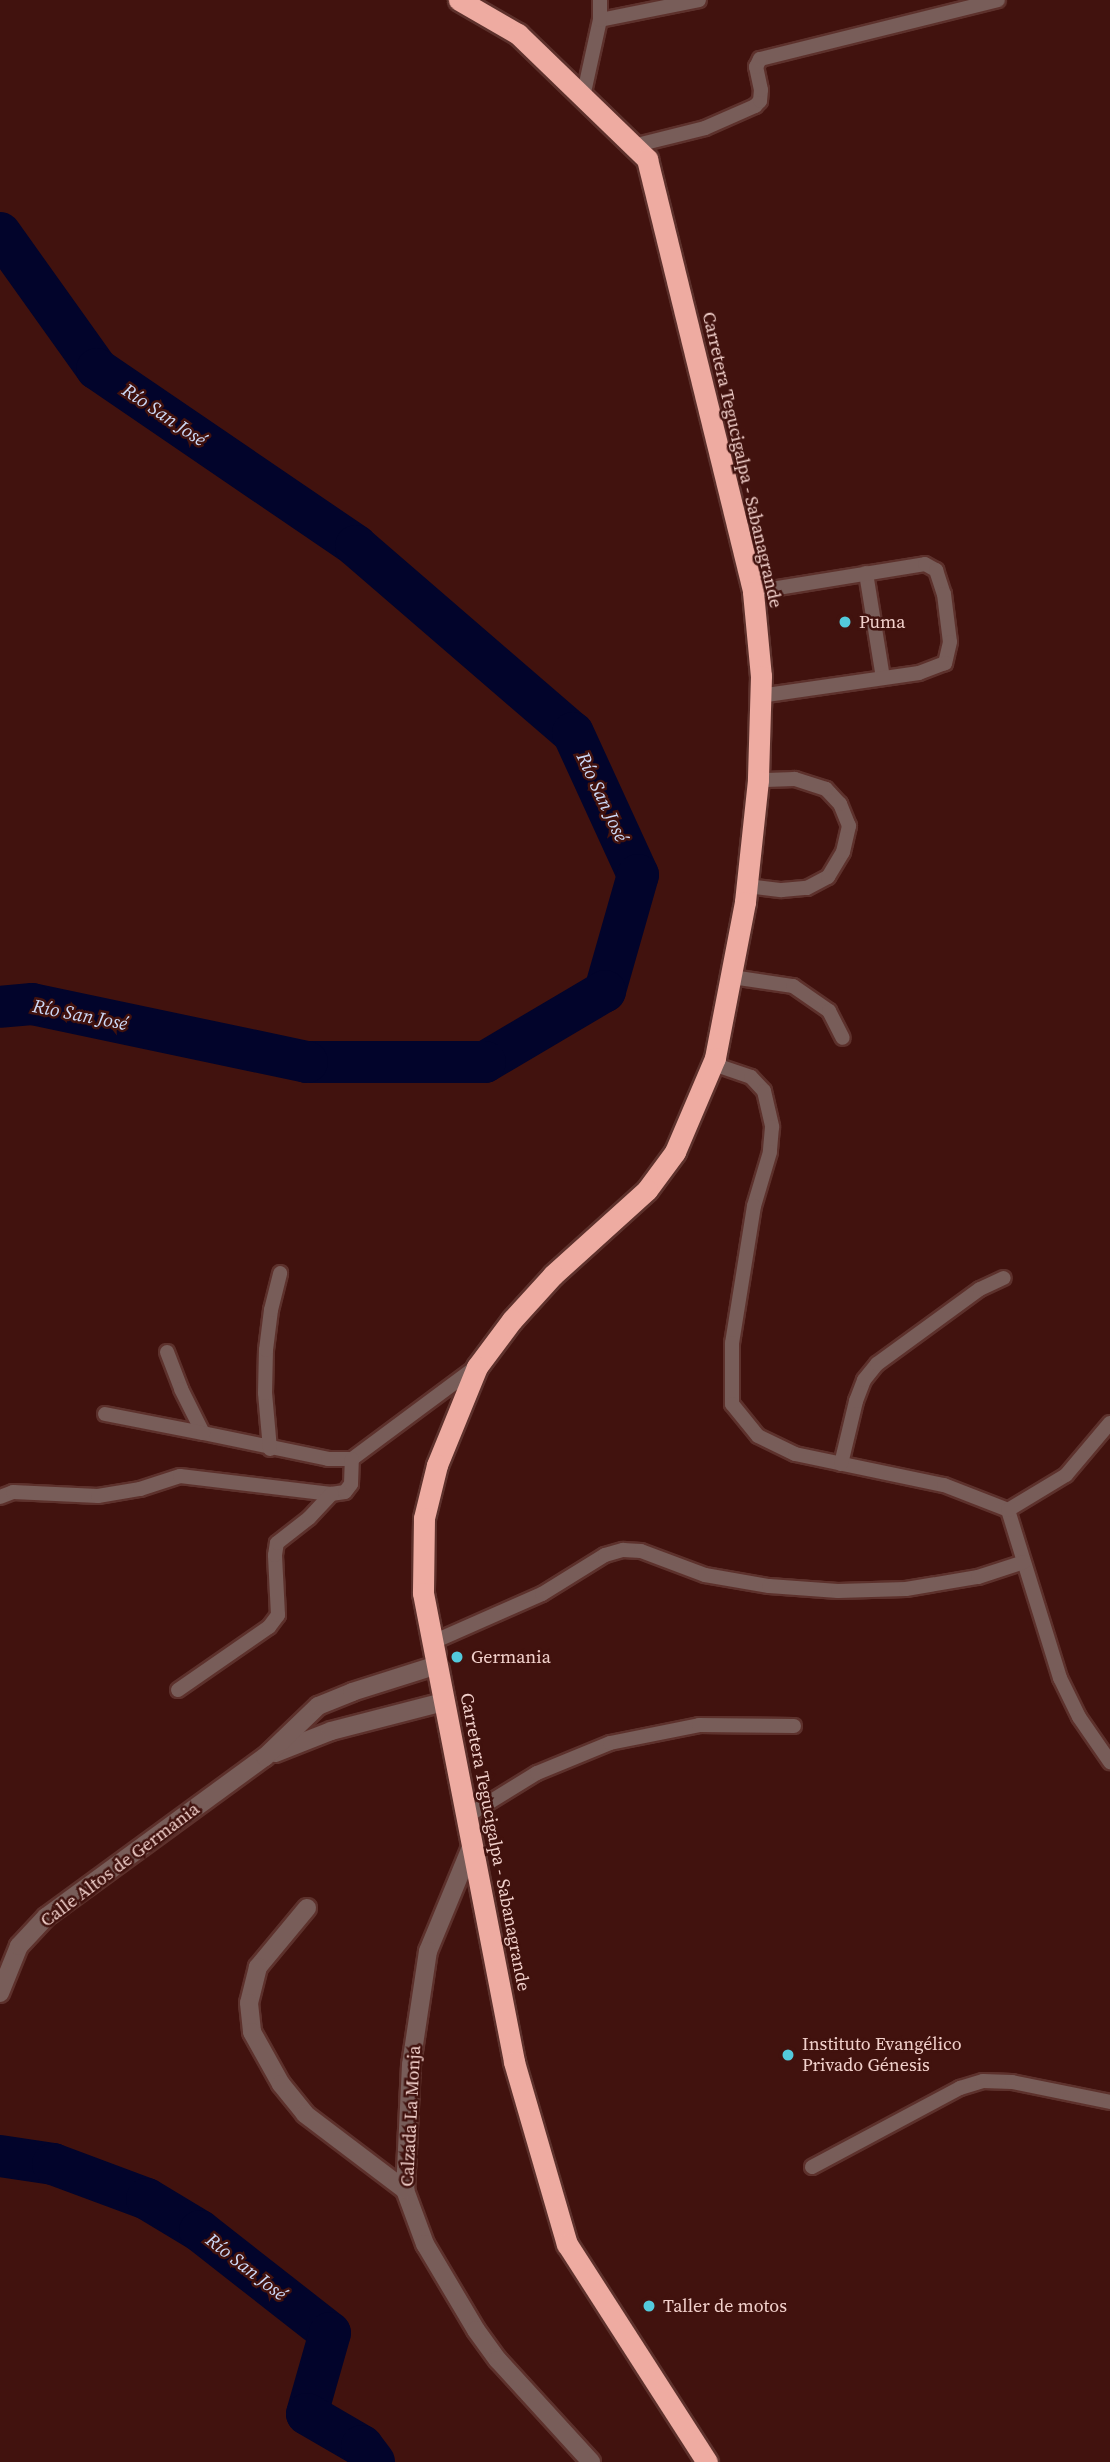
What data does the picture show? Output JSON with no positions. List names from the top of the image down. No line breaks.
{"streets":{"highway":["Carretera Tegucigalpa - Sabanagrande"],"street":["Calle Altos de Germania","Calzada La Monja"]},"crossings":[["Carretera Tegucigalpa - Sabanagrande","Calle Altos de Germania"],["Carretera Tegucigalpa - Sabanagrande","Calzada La Monja"]],"water":["Río San José"],"places":["Puma","Germania","Instituto Evangélico Privado Génesis","Taller de motos"]}
